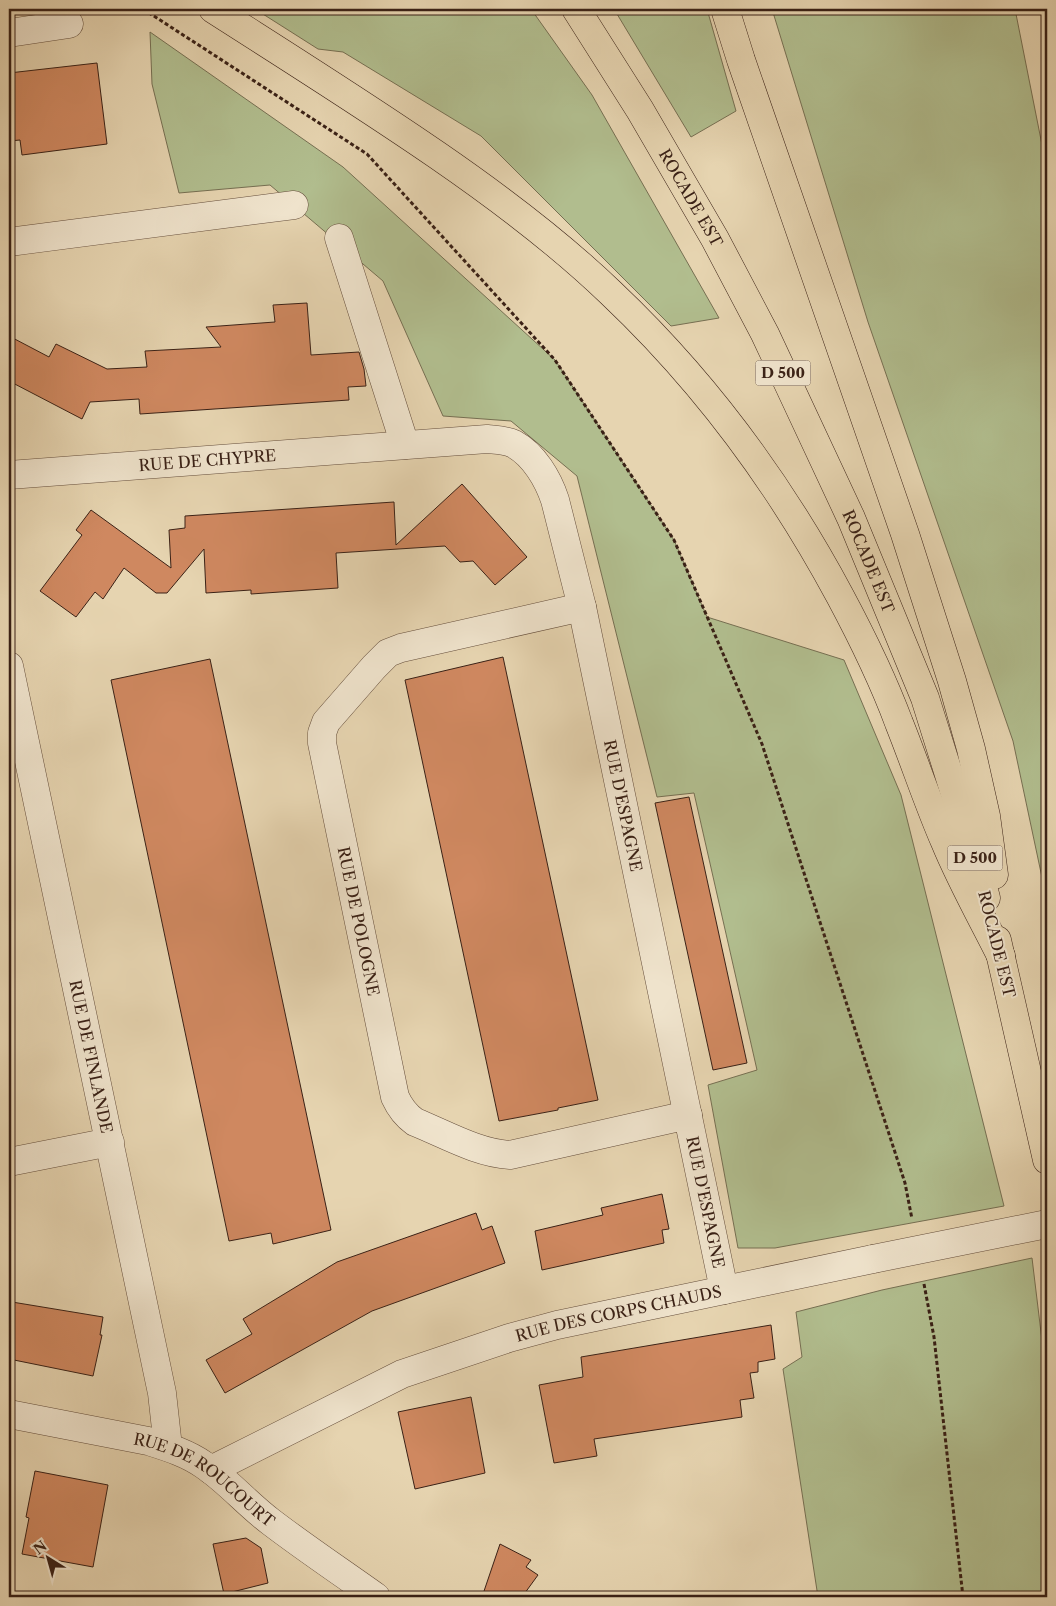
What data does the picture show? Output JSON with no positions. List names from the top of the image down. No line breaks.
{"streets":{"highway":["ROCADE EST","D 500"],"street":["RUE DE CHYPRE","RUE D'ESPAGNE","RUE DE POLOGNE","RUE DE FINLANDE","RUE DES CORPS CHAUDS","RUE DE ROUCOURT"]},"crossings":[["RUE DE CHYPRE","RUE D'ESPAGNE"],["RUE D'ESPAGNE","RUE DE POLOGNE"],["RUE D'ESPAGNE","RUE DES CORPS CHAUDS"],["RUE DE FINLANDE","RUE DE ROUCOURT"],["RUE DES CORPS CHAUDS","RUE DE ROUCOURT"]],"north":"top left"}
